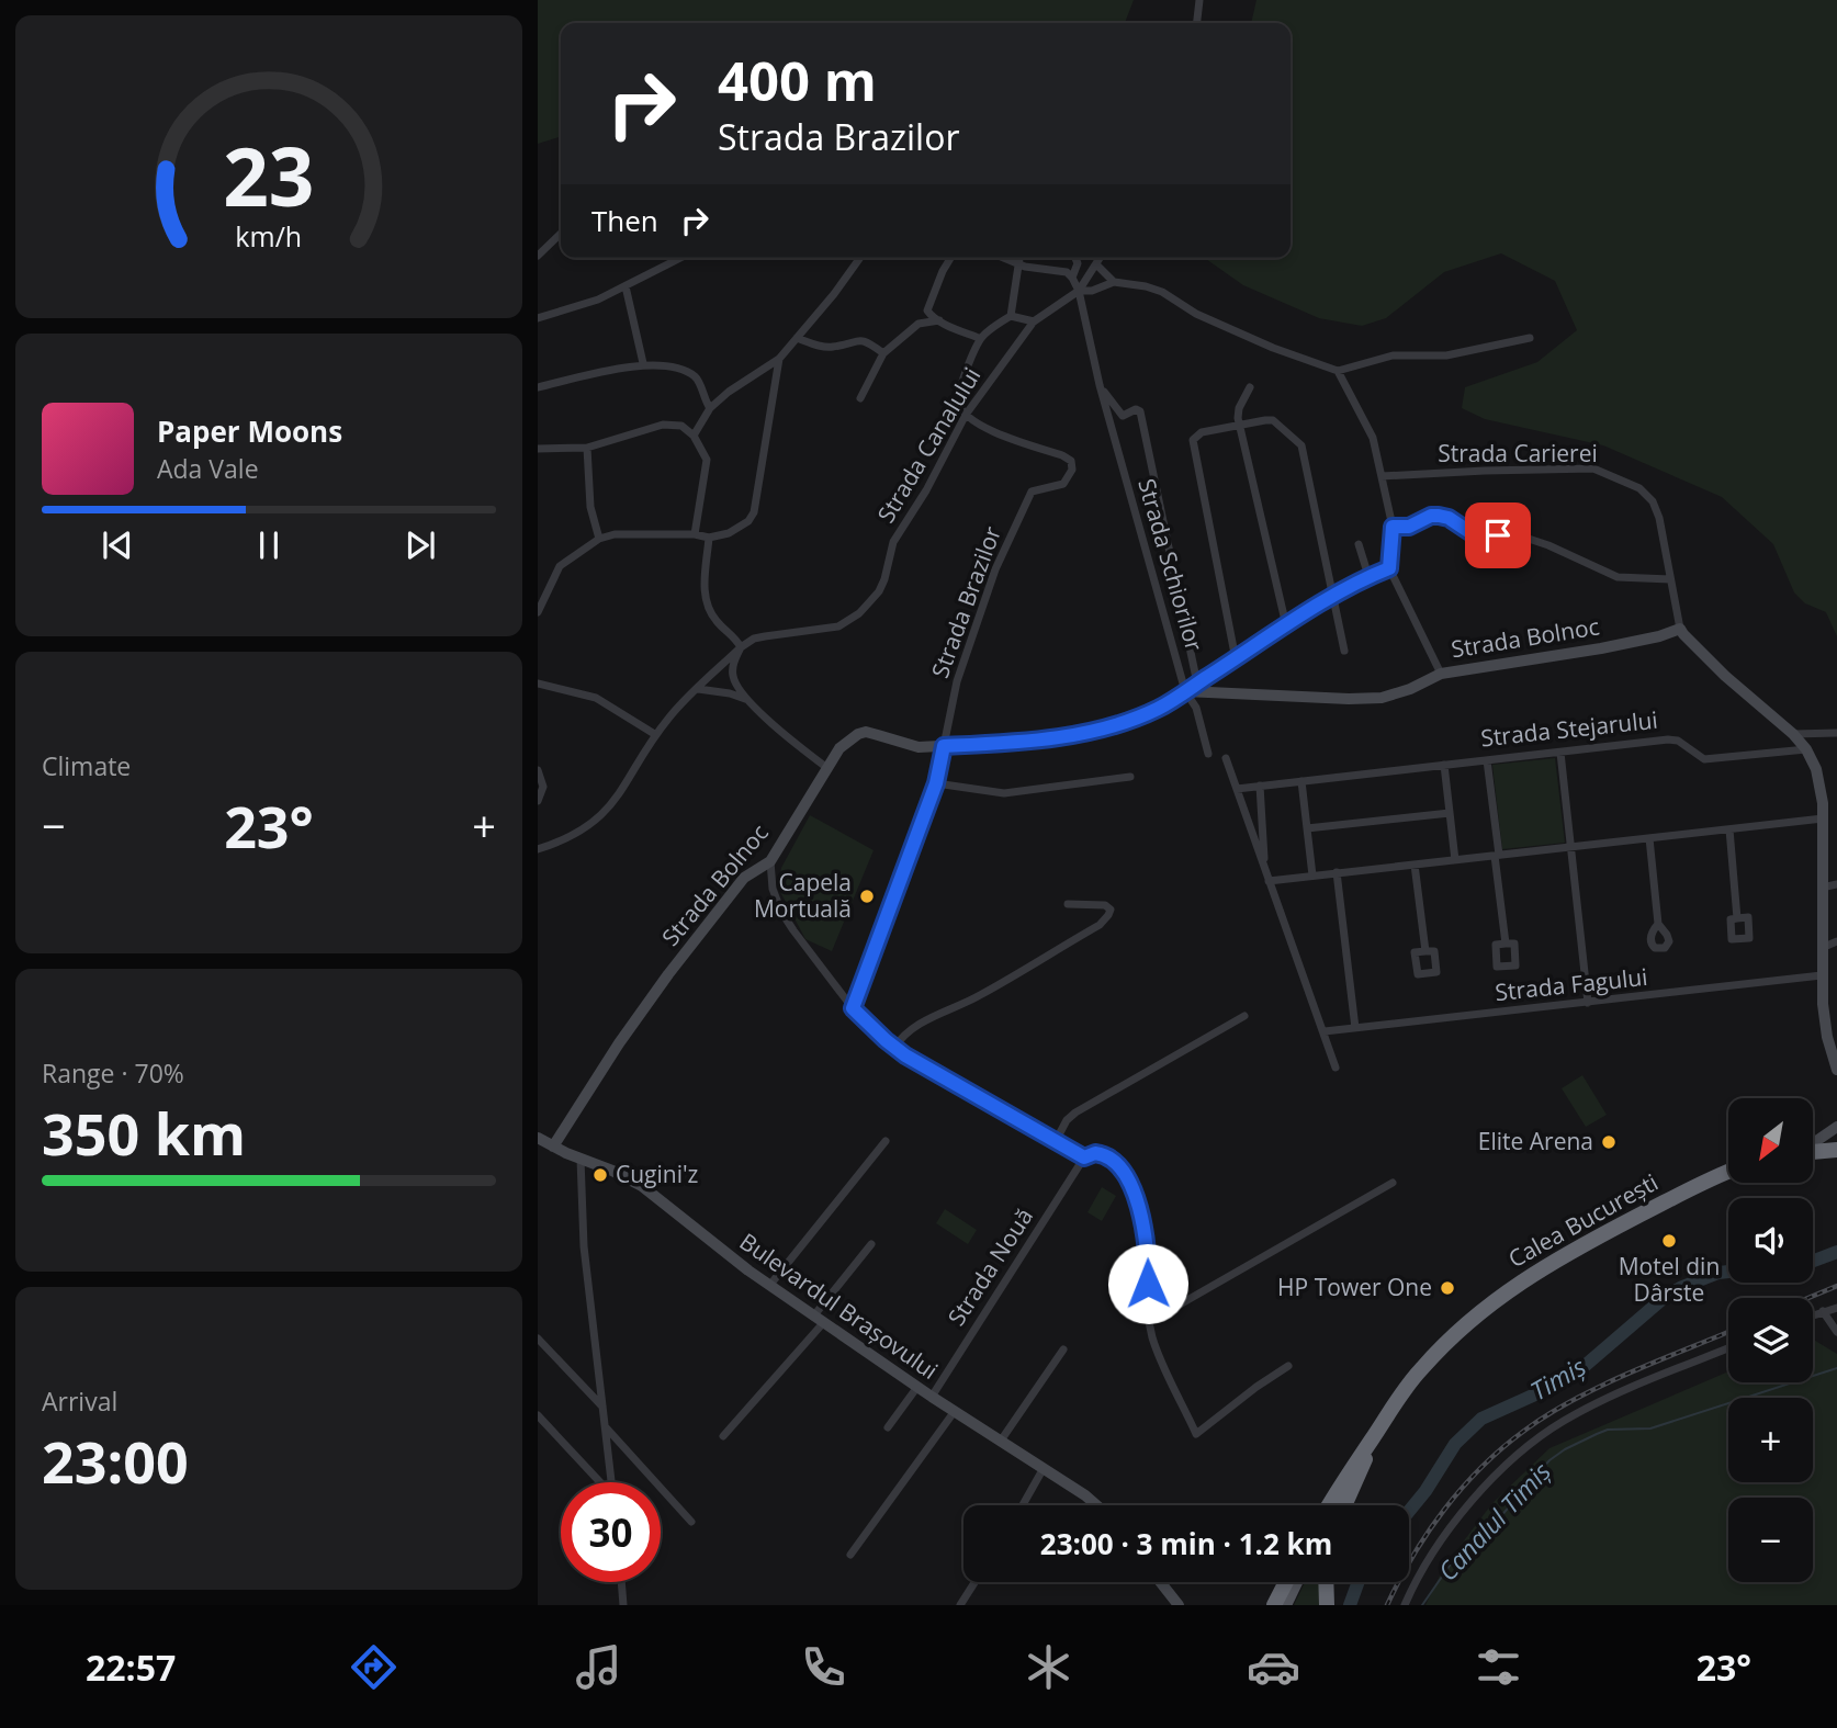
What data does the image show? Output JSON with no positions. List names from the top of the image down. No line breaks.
{"streets":{"highway":["Calea București"],"street":["Strada Canalului","Strada Carierei","Strada Schiorilor","Strada Brazilor","Strada Bolnoc","Strada Stejarului","Strada Fagului","Strada Nouă","Bulevardul Brașovului"]},"crossings":[["Strada Canalului","Strada Schiorilor"],["Strada Canalului","Strada Brazilor"],["Strada Carierei","Strada Bolnoc"],["Strada Schiorilor","Strada Bolnoc"],["Strada Brazilor","Strada Bolnoc"],["Strada Bolnoc","Bulevardul Brașovului"],["Strada Nouă","Bulevardul Brașovului"]],"water":["Timiș","Canalul Timiș"],"places":["Capela Mortuală","Elite Arena","Cugini'z","Motel din Dârste","HP Tower One"],"north":"bottom left","page":{"turn":["400 m","Strada Brazilor"],"then":"Then","song":["Paper Moons","Ada Vale"],"tile":["Climate",["Range · 70%","350 km"],["Arrival","23:00"]],"heat":["−","23°","+"],"map_buttons":["+","−"],"limit":"30","trip":"23:00 · 3 min · 1.2 km","tabs":["22:57","23°"],"gauge":["23","km/h"]}}
